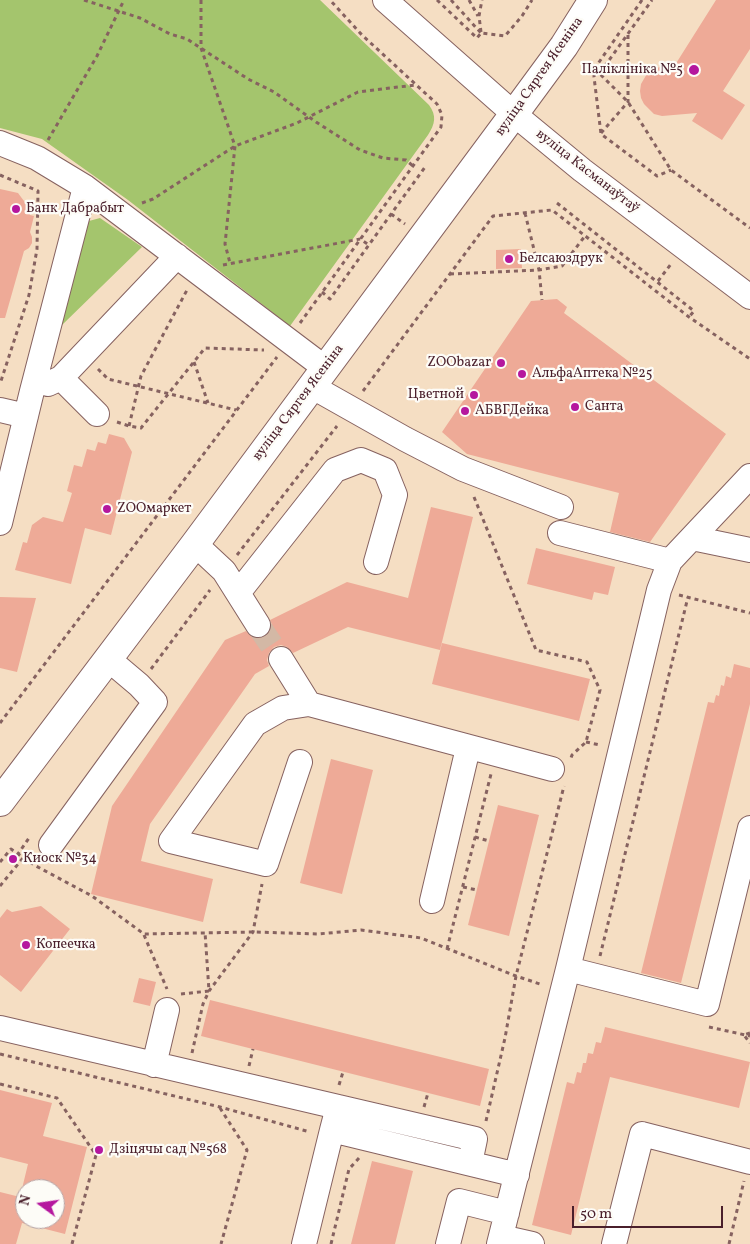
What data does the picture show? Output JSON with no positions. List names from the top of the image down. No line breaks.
{"streets":{"main road":["вуліца Сяргея Ясеніна"],"street":["вуліца Касманаўтаў"]},"crossings":[["вуліца Сяргея Ясеніна","вуліца Касманаўтаў"]],"places":["Паліклініка №5","Банк Дабрабыт","Белсаюздрук","ZOObazar","АльфаАптека №25","Цветной","Санта","АБВГДейка","ZOOмаркет","Киоск №34","Копеечка","Дзіцячы сад №568"],"scale_bar":"50 m","north":"left"}
